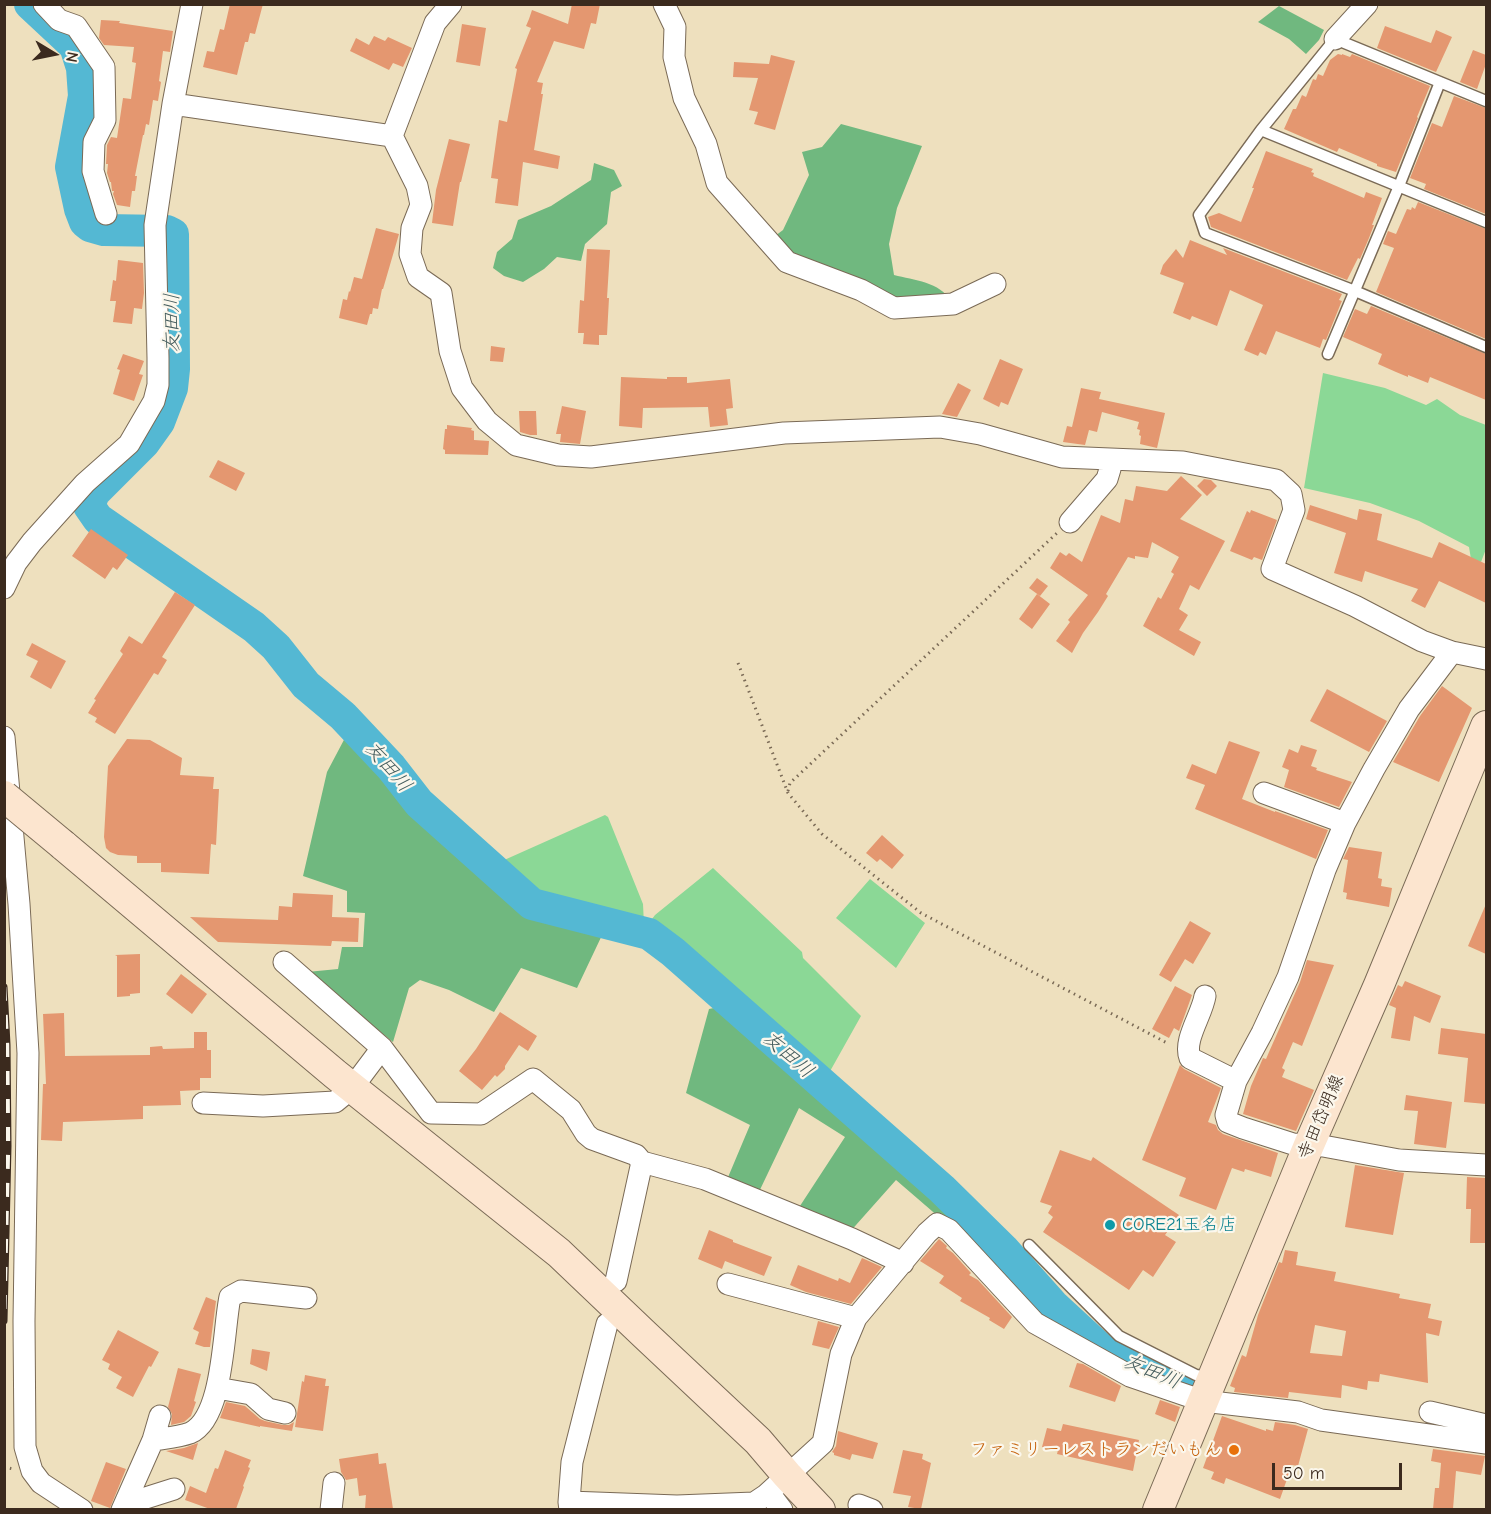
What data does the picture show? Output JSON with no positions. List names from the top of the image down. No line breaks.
{"streets":{"street":["寺田岱明線"]},"water":["友田川"],"places":["CORE21玉名店","ファミリーレストランだいもん"],"scale_bar":"50 m","north":"right"}
